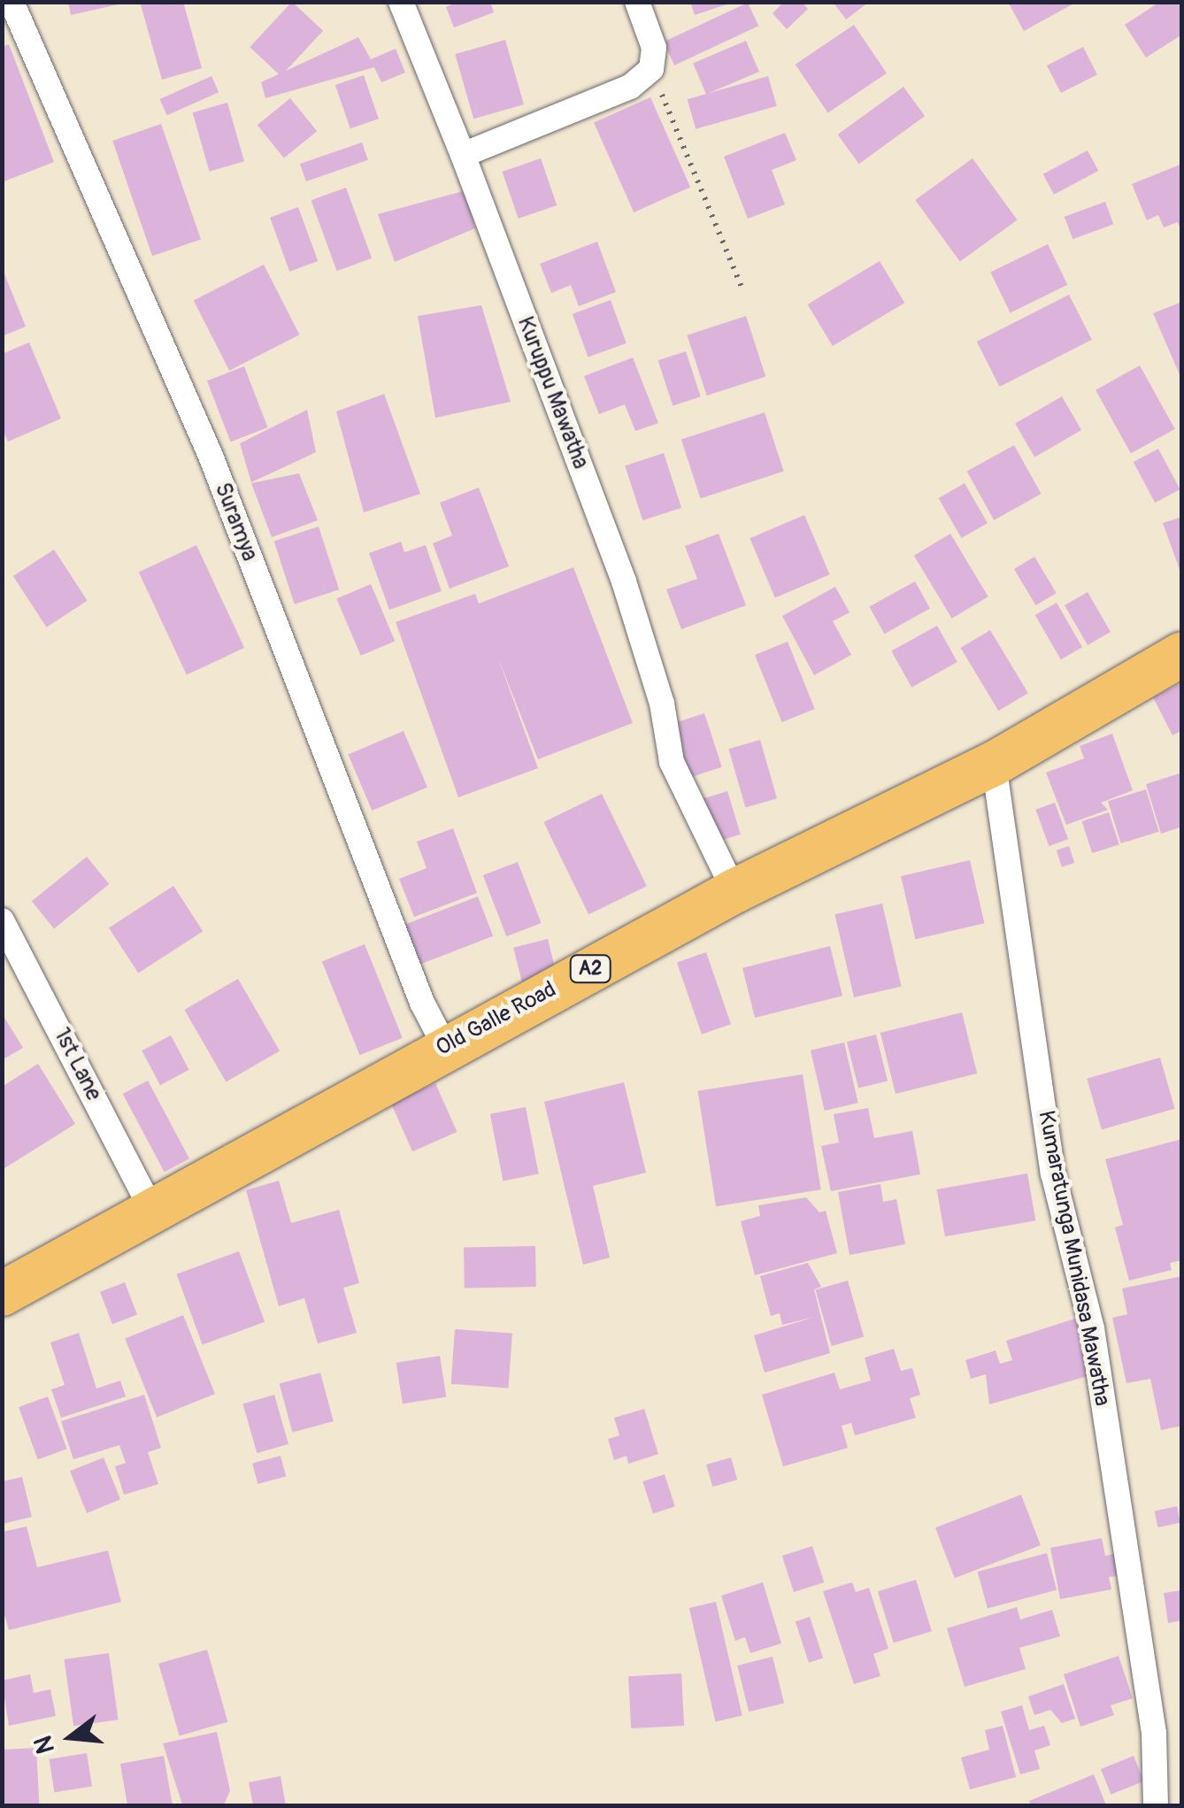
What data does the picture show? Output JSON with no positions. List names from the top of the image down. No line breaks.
{"streets":{"highway":["A2","Old Galle Road"],"street":["Kuruppu Mawatha","Suramya","1st Lane","Kumaratunga Munidasa Mawatha"]},"crossings":[["Kuruppu Mawatha","Old Galle Road"],["Suramya","Old Galle Road"],["Old Galle Road","1st Lane"],["Old Galle Road","Kumaratunga Munidasa Mawatha"]],"north":"left"}
